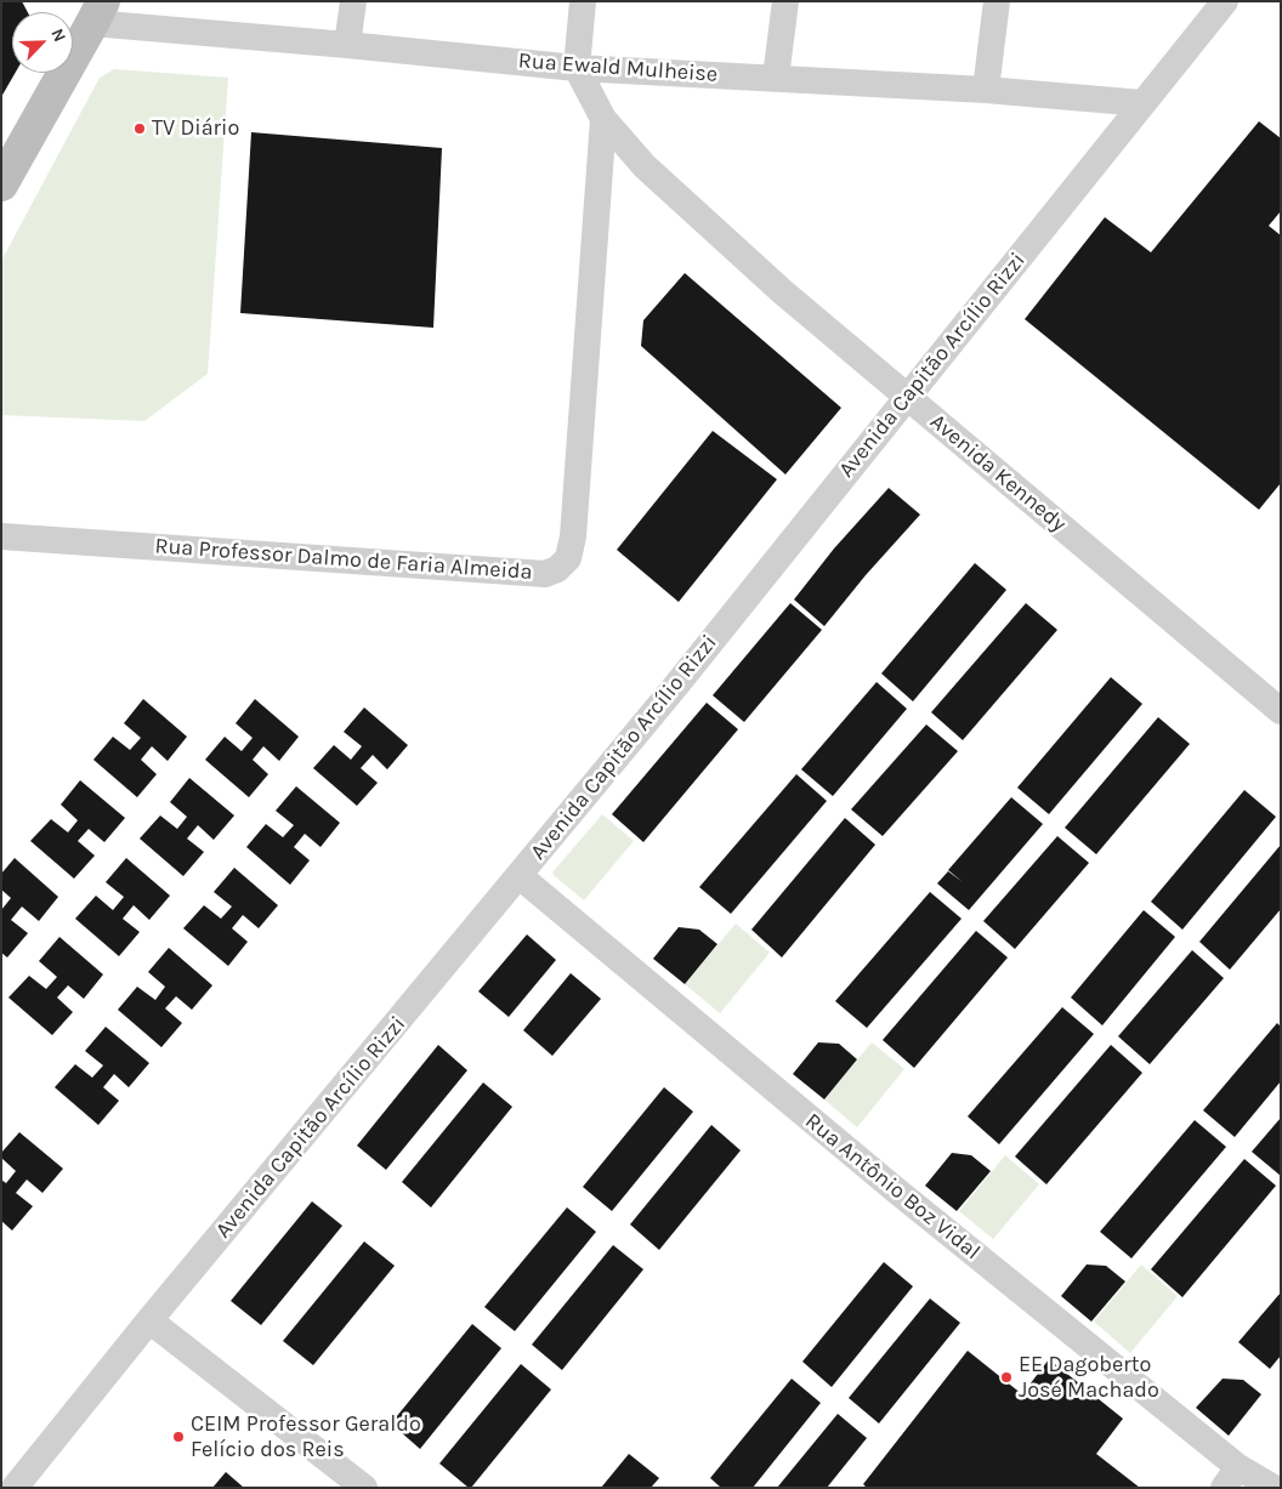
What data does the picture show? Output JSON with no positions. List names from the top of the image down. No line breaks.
{"streets":{"street":["Rua Ewald Mulheise","Avenida Capitão Arcílio Rizzi","Avenida Kennedy","Rua Professor Dalmo de Faria Almeida","Rua Antônio Boz Vidal"]},"crossings":[["Rua Ewald Mulheise","Avenida Capitão Arcílio Rizzi"],["Rua Ewald Mulheise","Avenida Kennedy"],["Avenida Capitão Arcílio Rizzi","Avenida Kennedy"],["Avenida Capitão Arcílio Rizzi","Rua Antônio Boz Vidal"],["Avenida Kennedy","Rua Professor Dalmo de Faria Almeida"]],"places":["TV Diário","EE Dagoberto José Machado","CEIM Professor Geraldo Felício dos Reis"],"north":"top right"}
